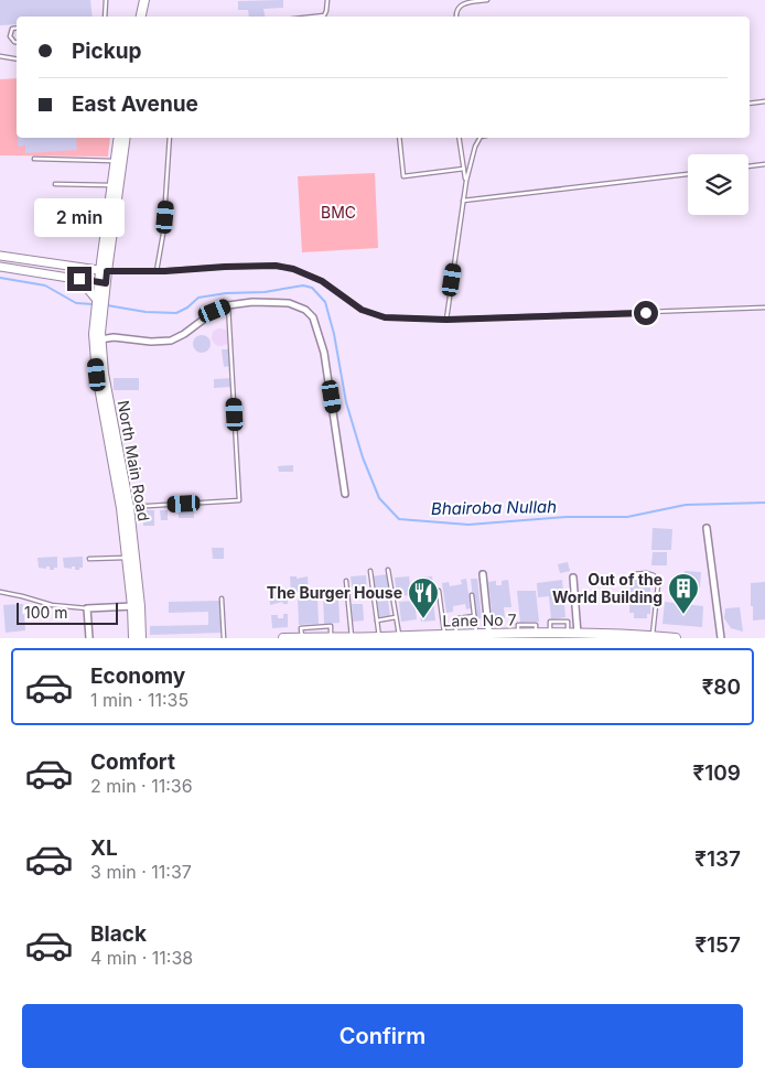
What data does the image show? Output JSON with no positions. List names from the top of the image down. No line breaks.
{"streets":{"main road":["North Main Road","Lane No 7"]},"water":["Bhairoba Nullah"],"parks":["BMC"],"places":{"building":["Out of the World Building"],"restaurant":["The Burger House"]},"scale_bar":"100 m","page":{"banner":["Pickup","East Avenue"],"bubble":"2 min","scale":"100 m","list":[{"name":"Economy","note":"1 min · 11:35","value":"₹80"},{"name":"Comfort","note":"2 min · 11:36","value":"₹109"},{"name":"XL","note":"3 min · 11:37","value":"₹137"},{"name":"Black","note":"4 min · 11:38","value":"₹157"}],"buttons":"Confirm"}}
